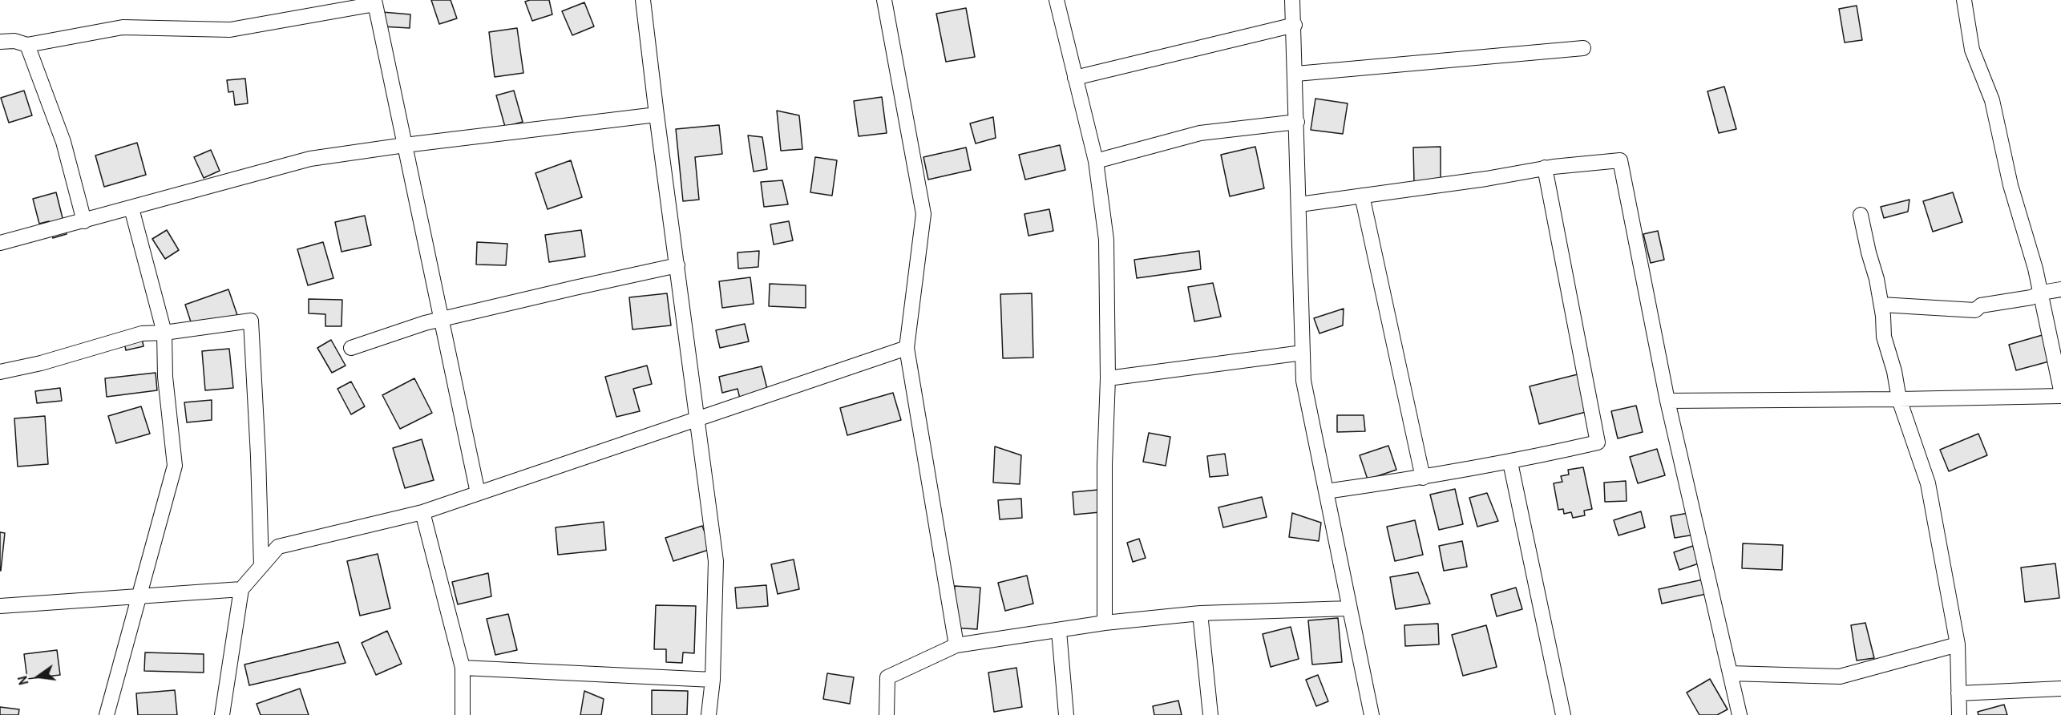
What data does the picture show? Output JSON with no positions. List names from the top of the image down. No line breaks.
{"north":"left"}
